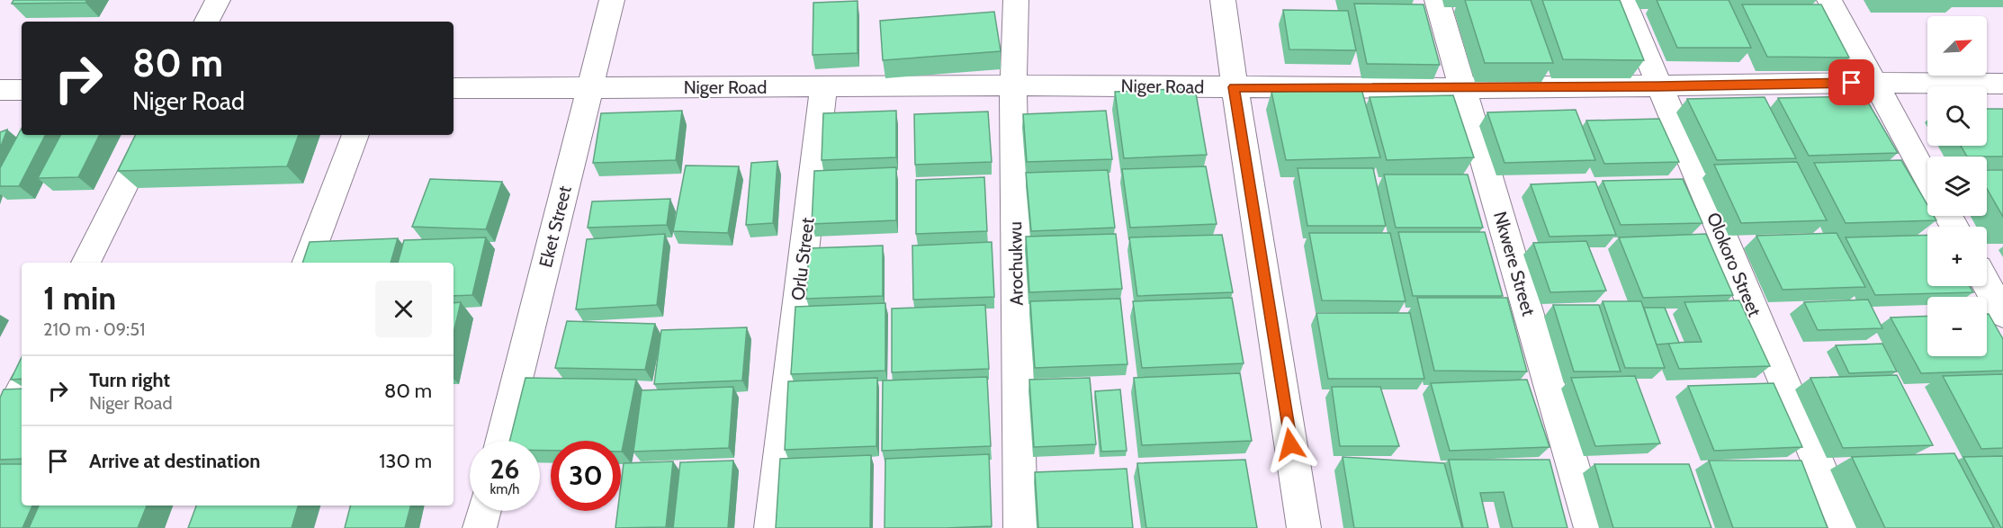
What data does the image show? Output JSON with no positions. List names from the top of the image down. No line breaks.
{"streets":{"street":["Niger Road","Eket Street","Orlu Street","Arochukwu","Nkwere Street","Olokoro Street"]},"crossings":[["Niger Road","Eket Street"],["Niger Road","Orlu Street"],["Niger Road","Arochukwu"],["Niger Road","Nkwere Street"],["Niger Road","Olokoro Street"]],"north":"top right","page":{"map_buttons":["+","−"],"turn":["80 m","Niger Road"],"heading":["1 min","210 m · 09:51"],"list":[{"name":"Turn right","note":"Niger Road","value":"80 m"},{"name":"Arrive at destination","value":"130 m"}],"speed":"26 km/h","limit":"30"}}
